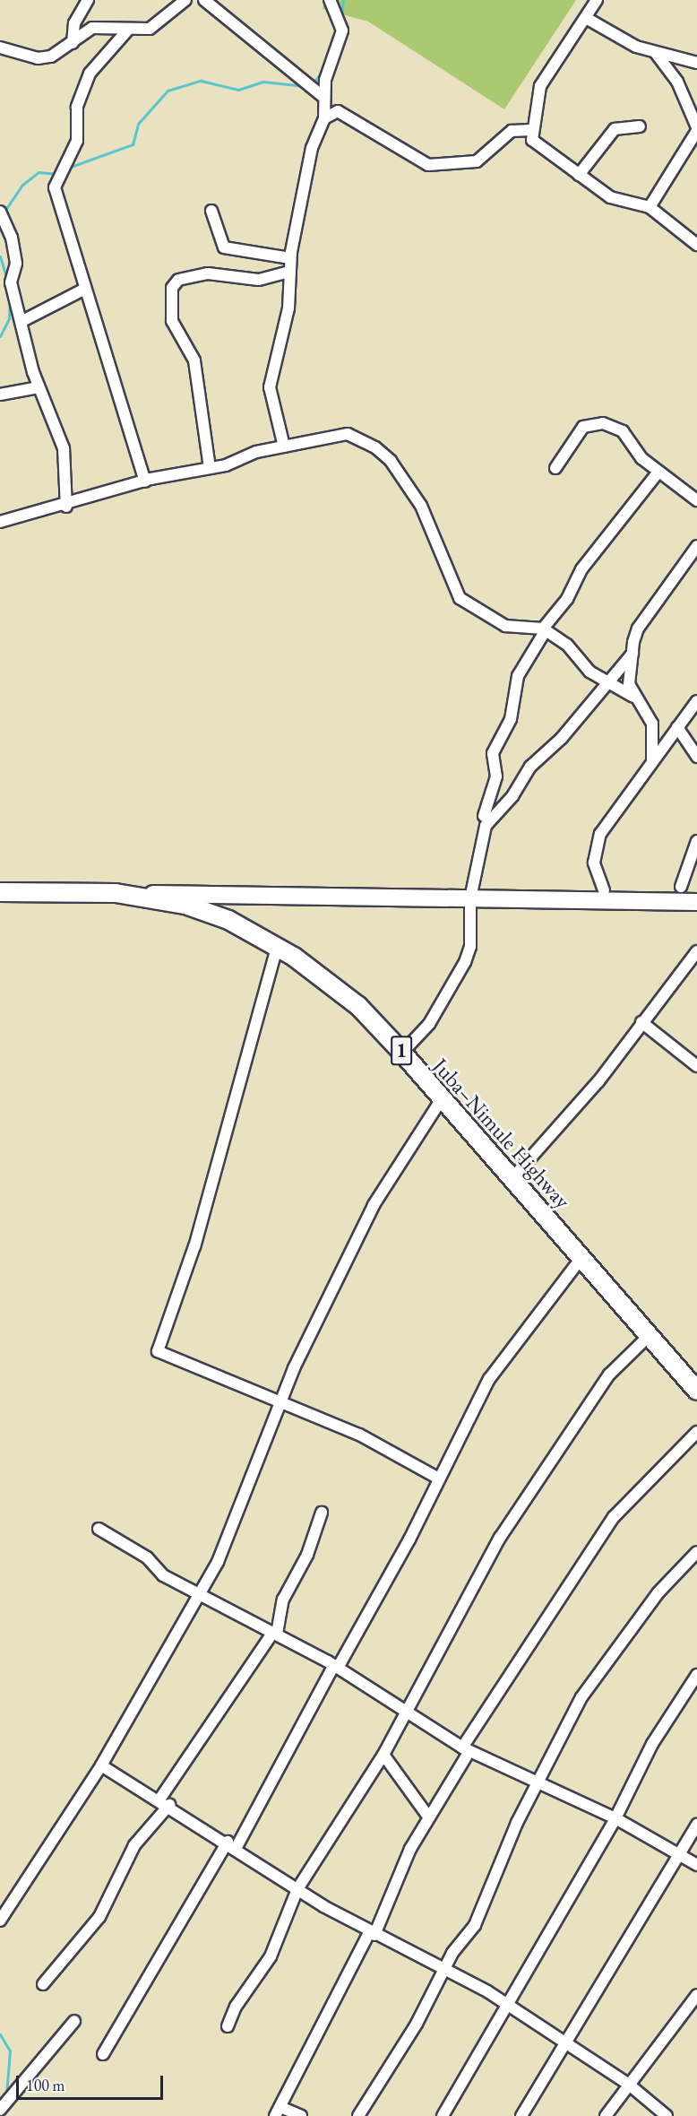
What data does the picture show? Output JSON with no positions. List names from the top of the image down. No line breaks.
{"streets":{"main road":["1","Juba–Nimule Highway"]},"scale_bar":"100 m"}
